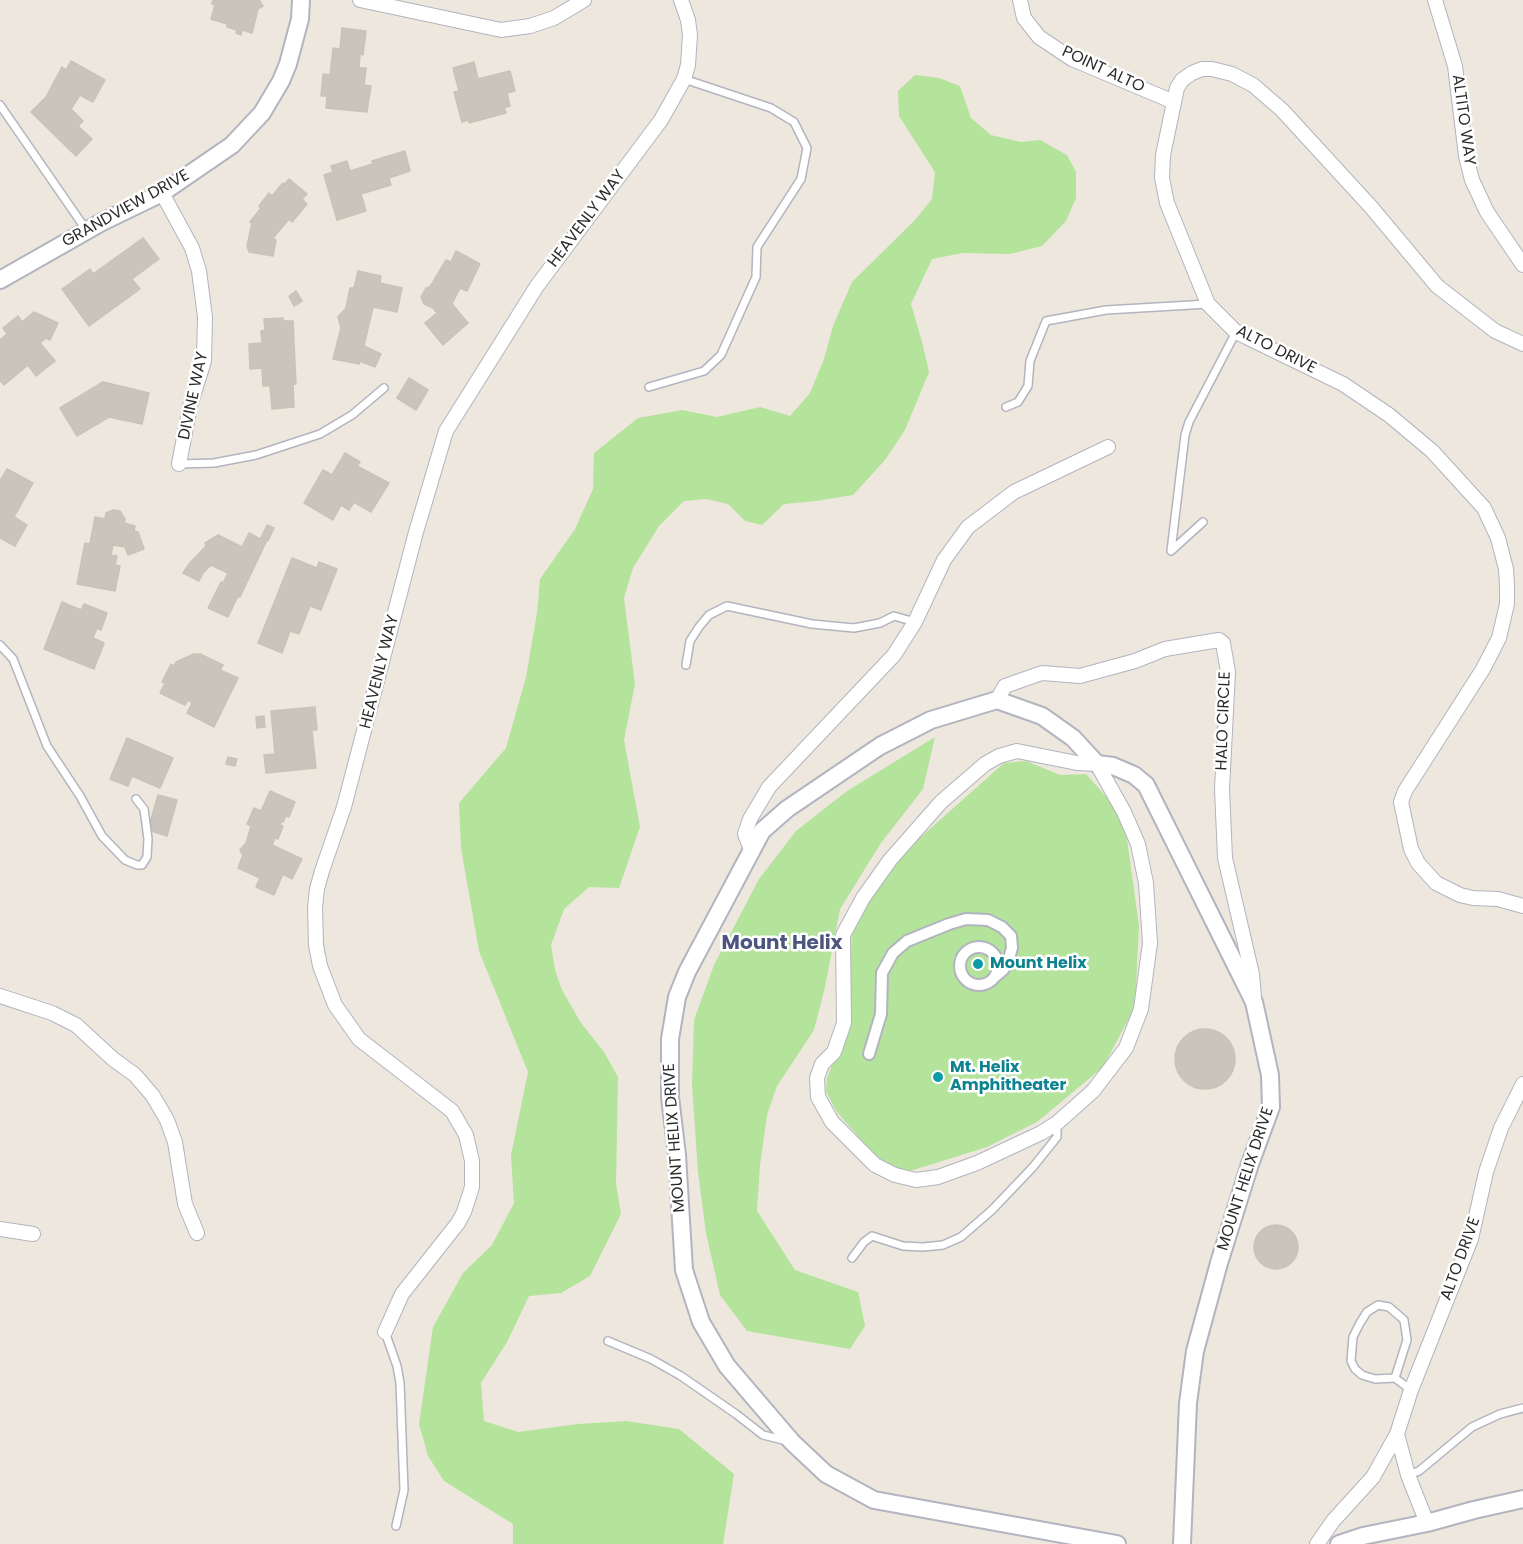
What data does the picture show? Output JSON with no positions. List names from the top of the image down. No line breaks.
{"streets":{"street":["POINT ALTO","ALTITO WAY","GRANDVIEW DRIVE","HEAVENLY WAY","ALTO DRIVE","DIVINE WAY","HALO CIRCLE","MOUNT HELIX DRIVE"]},"crossings":[["POINT ALTO","ALTO DRIVE"],["GRANDVIEW DRIVE","DIVINE WAY"],["HALO CIRCLE","MOUNT HELIX DRIVE"]],"districts":["Mount Helix"],"places":["Mount Helix","Mt. Helix Amphitheater"]}
